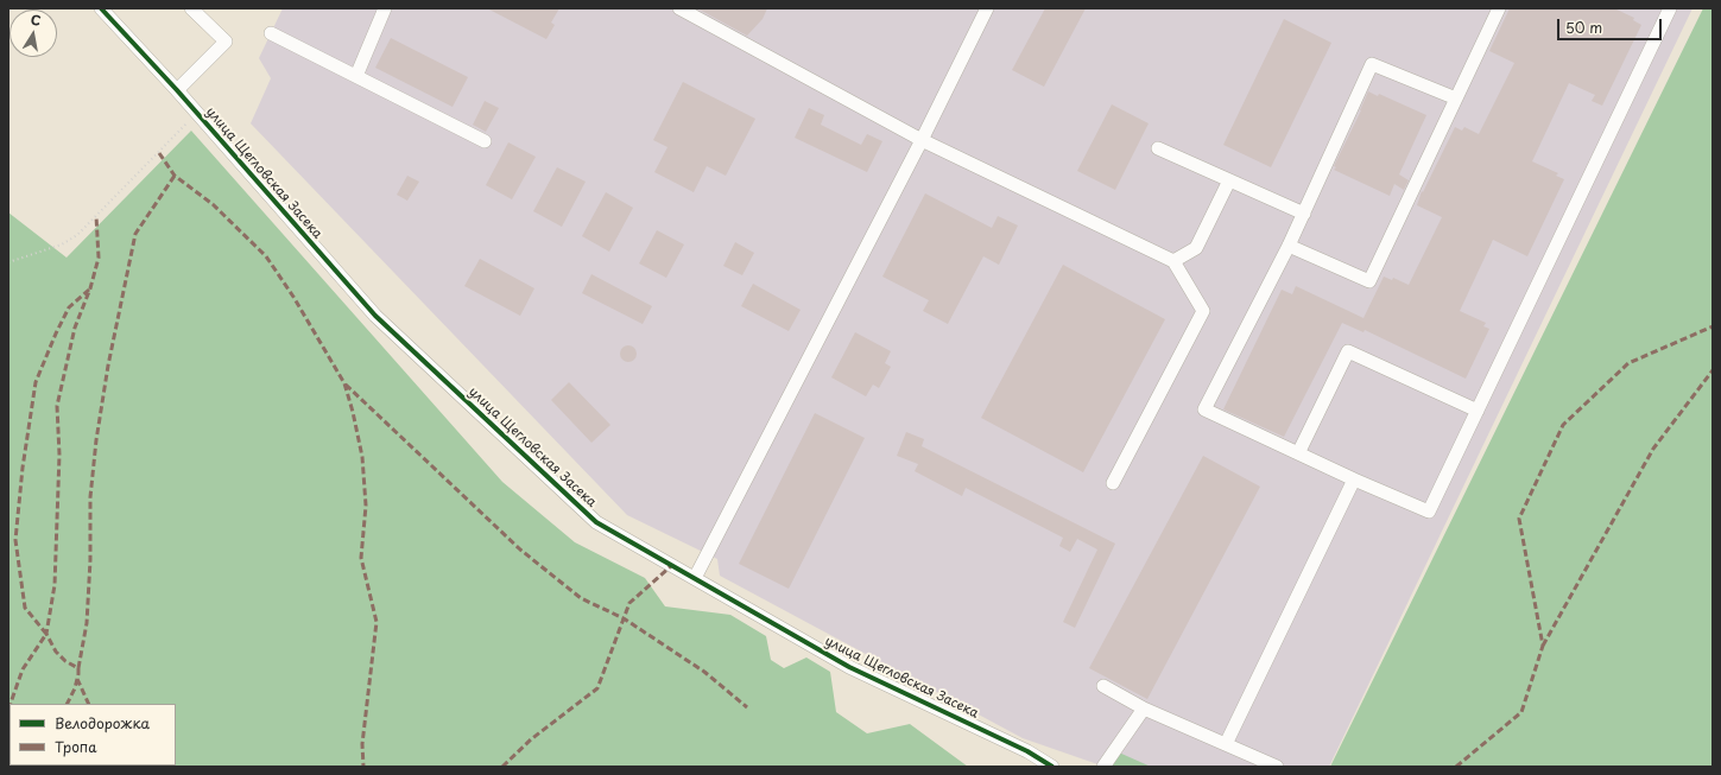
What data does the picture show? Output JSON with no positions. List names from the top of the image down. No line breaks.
{"streets":{"street":["улица Щегловская Засека"]},"legend":["Велодорожка","Тропа"],"scale_bar":"50 m","north":"top"}
